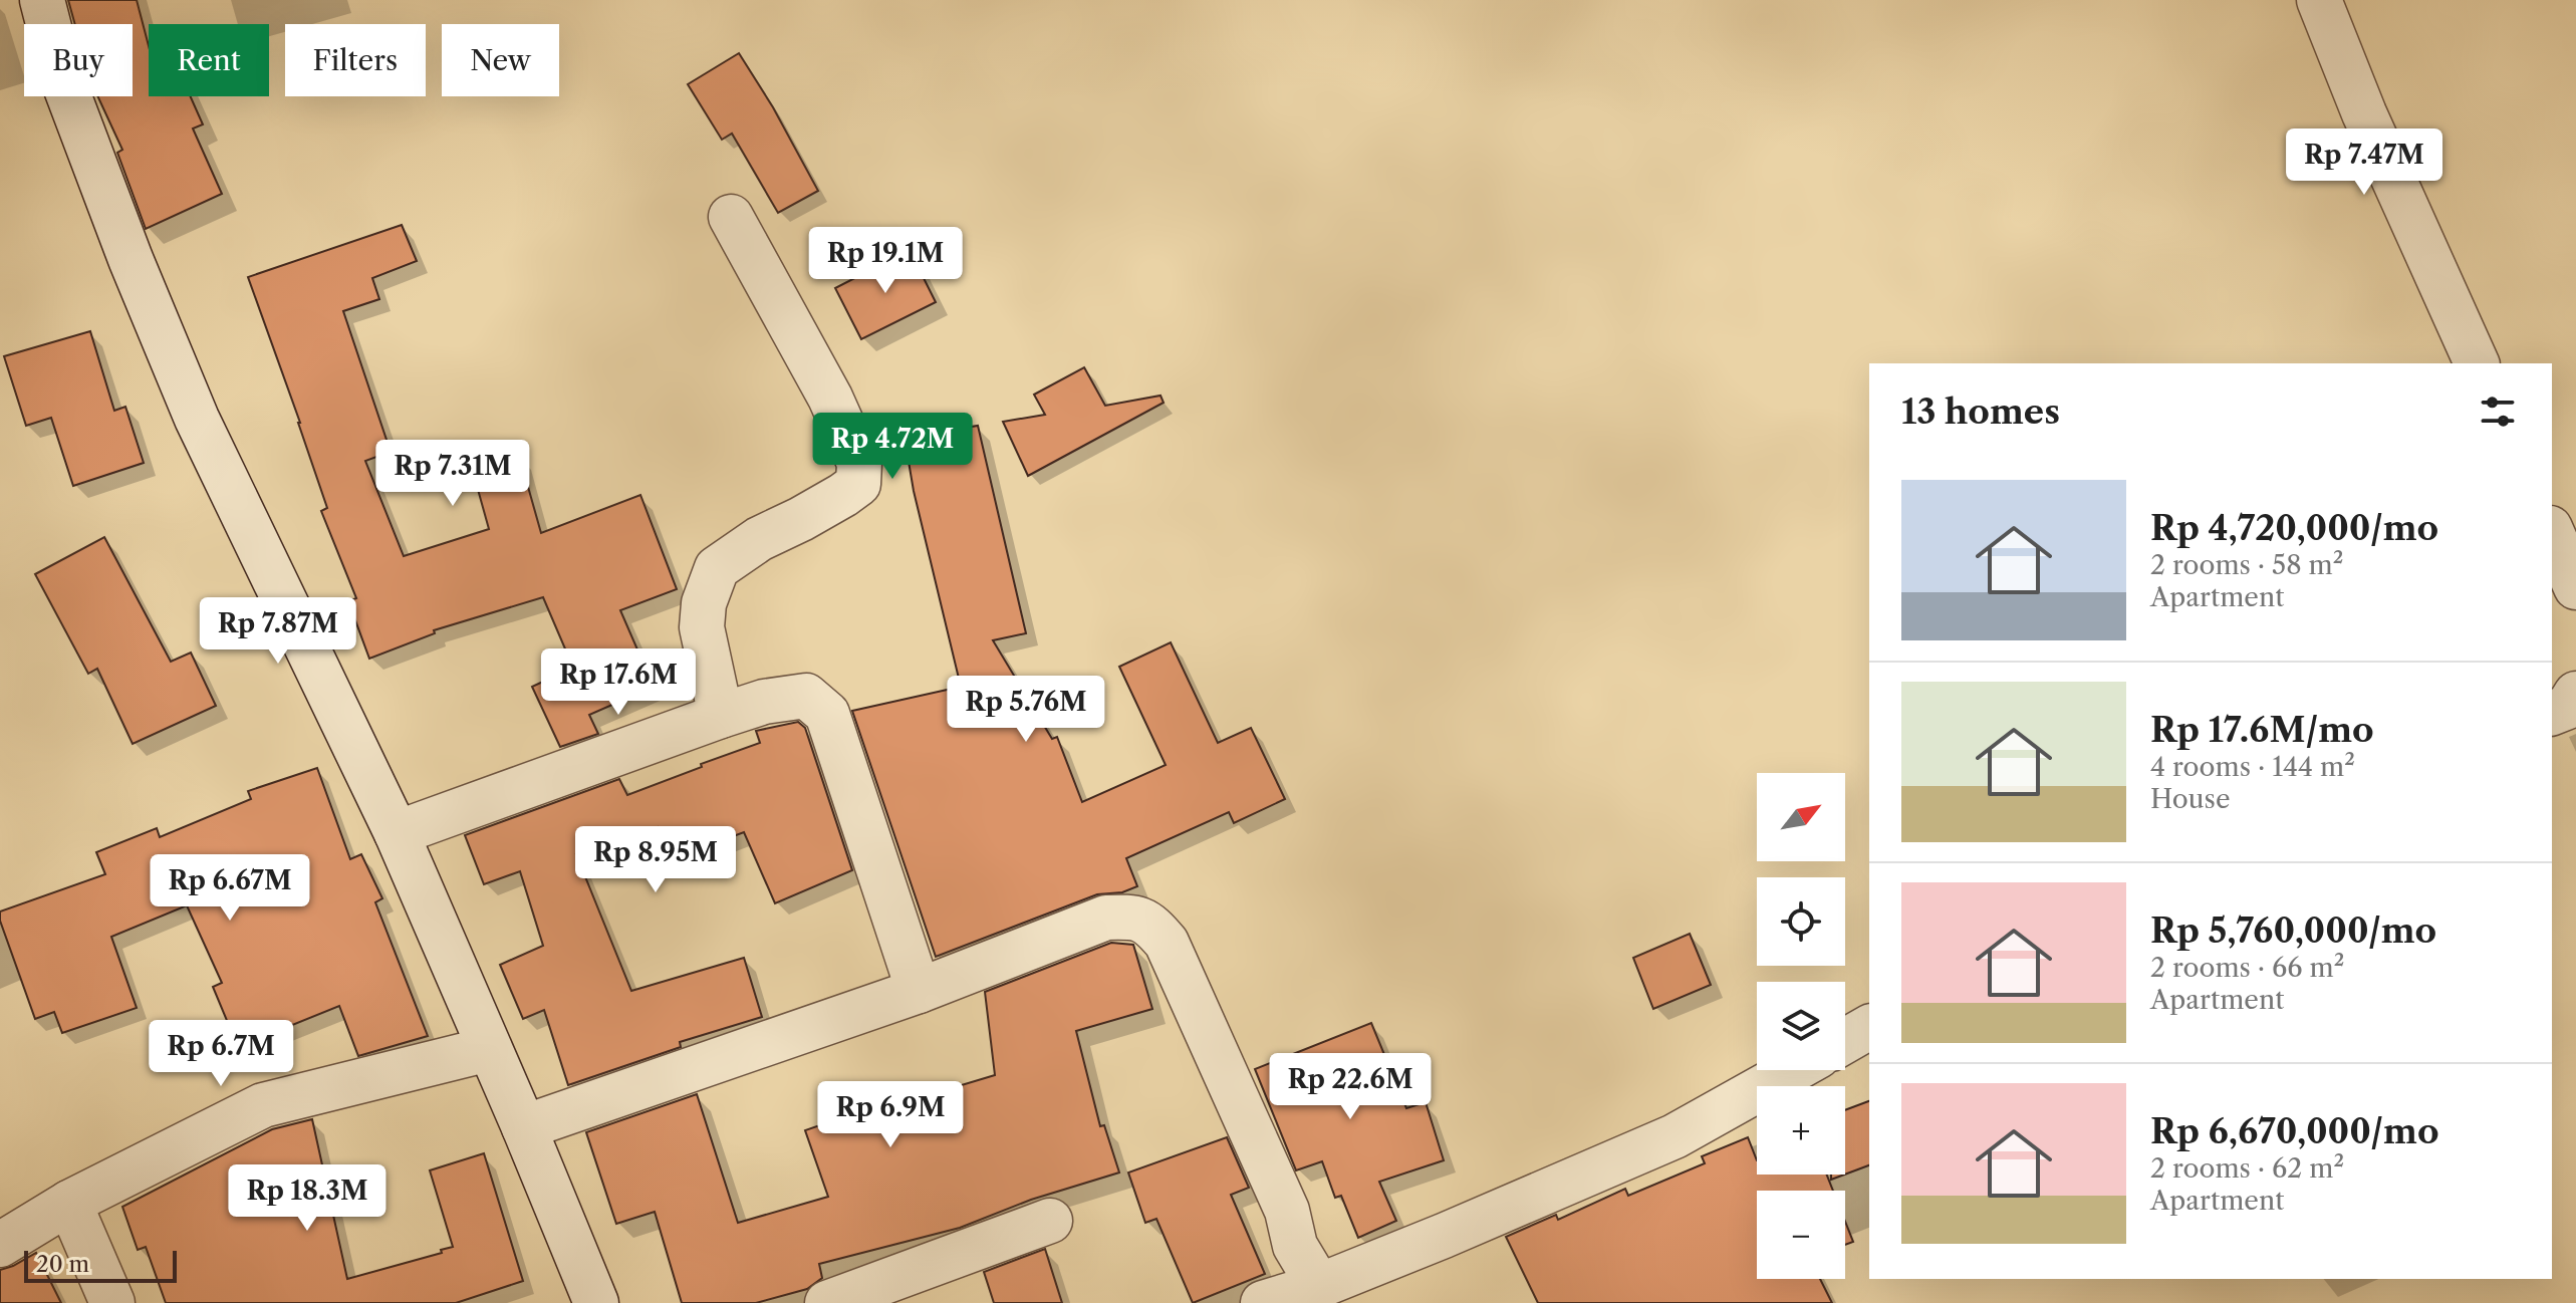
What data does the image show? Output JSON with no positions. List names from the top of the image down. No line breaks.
{"scale_bar":"20 m","north":"top right","page":{"chip":["Buy","Rent","Filters","New"],"price":["Rp 7.47M","Rp 19.1M","Rp 4.72M","Rp 7.31M","Rp 7.87M","Rp 17.6M","Rp 5.76M","Rp 8.95M","Rp 6.67M","Rp 6.7M","Rp 22.6M","Rp 6.9M","Rp 18.3M"],"heading":"13 homes","list":[{"name":"Rp 4,720,000/mo","note":"2 rooms · 58 m² · Apartment"},{"name":"Rp 17.6M/mo","note":"4 rooms · 144 m² · House"},{"name":"Rp 5,760,000/mo","note":"2 rooms · 66 m² · Apartment"},{"name":"Rp 6,670,000/mo","note":"2 rooms · 62 m² · Apartment"}],"map_buttons":["+","−"],"scale":"20 m"}}
